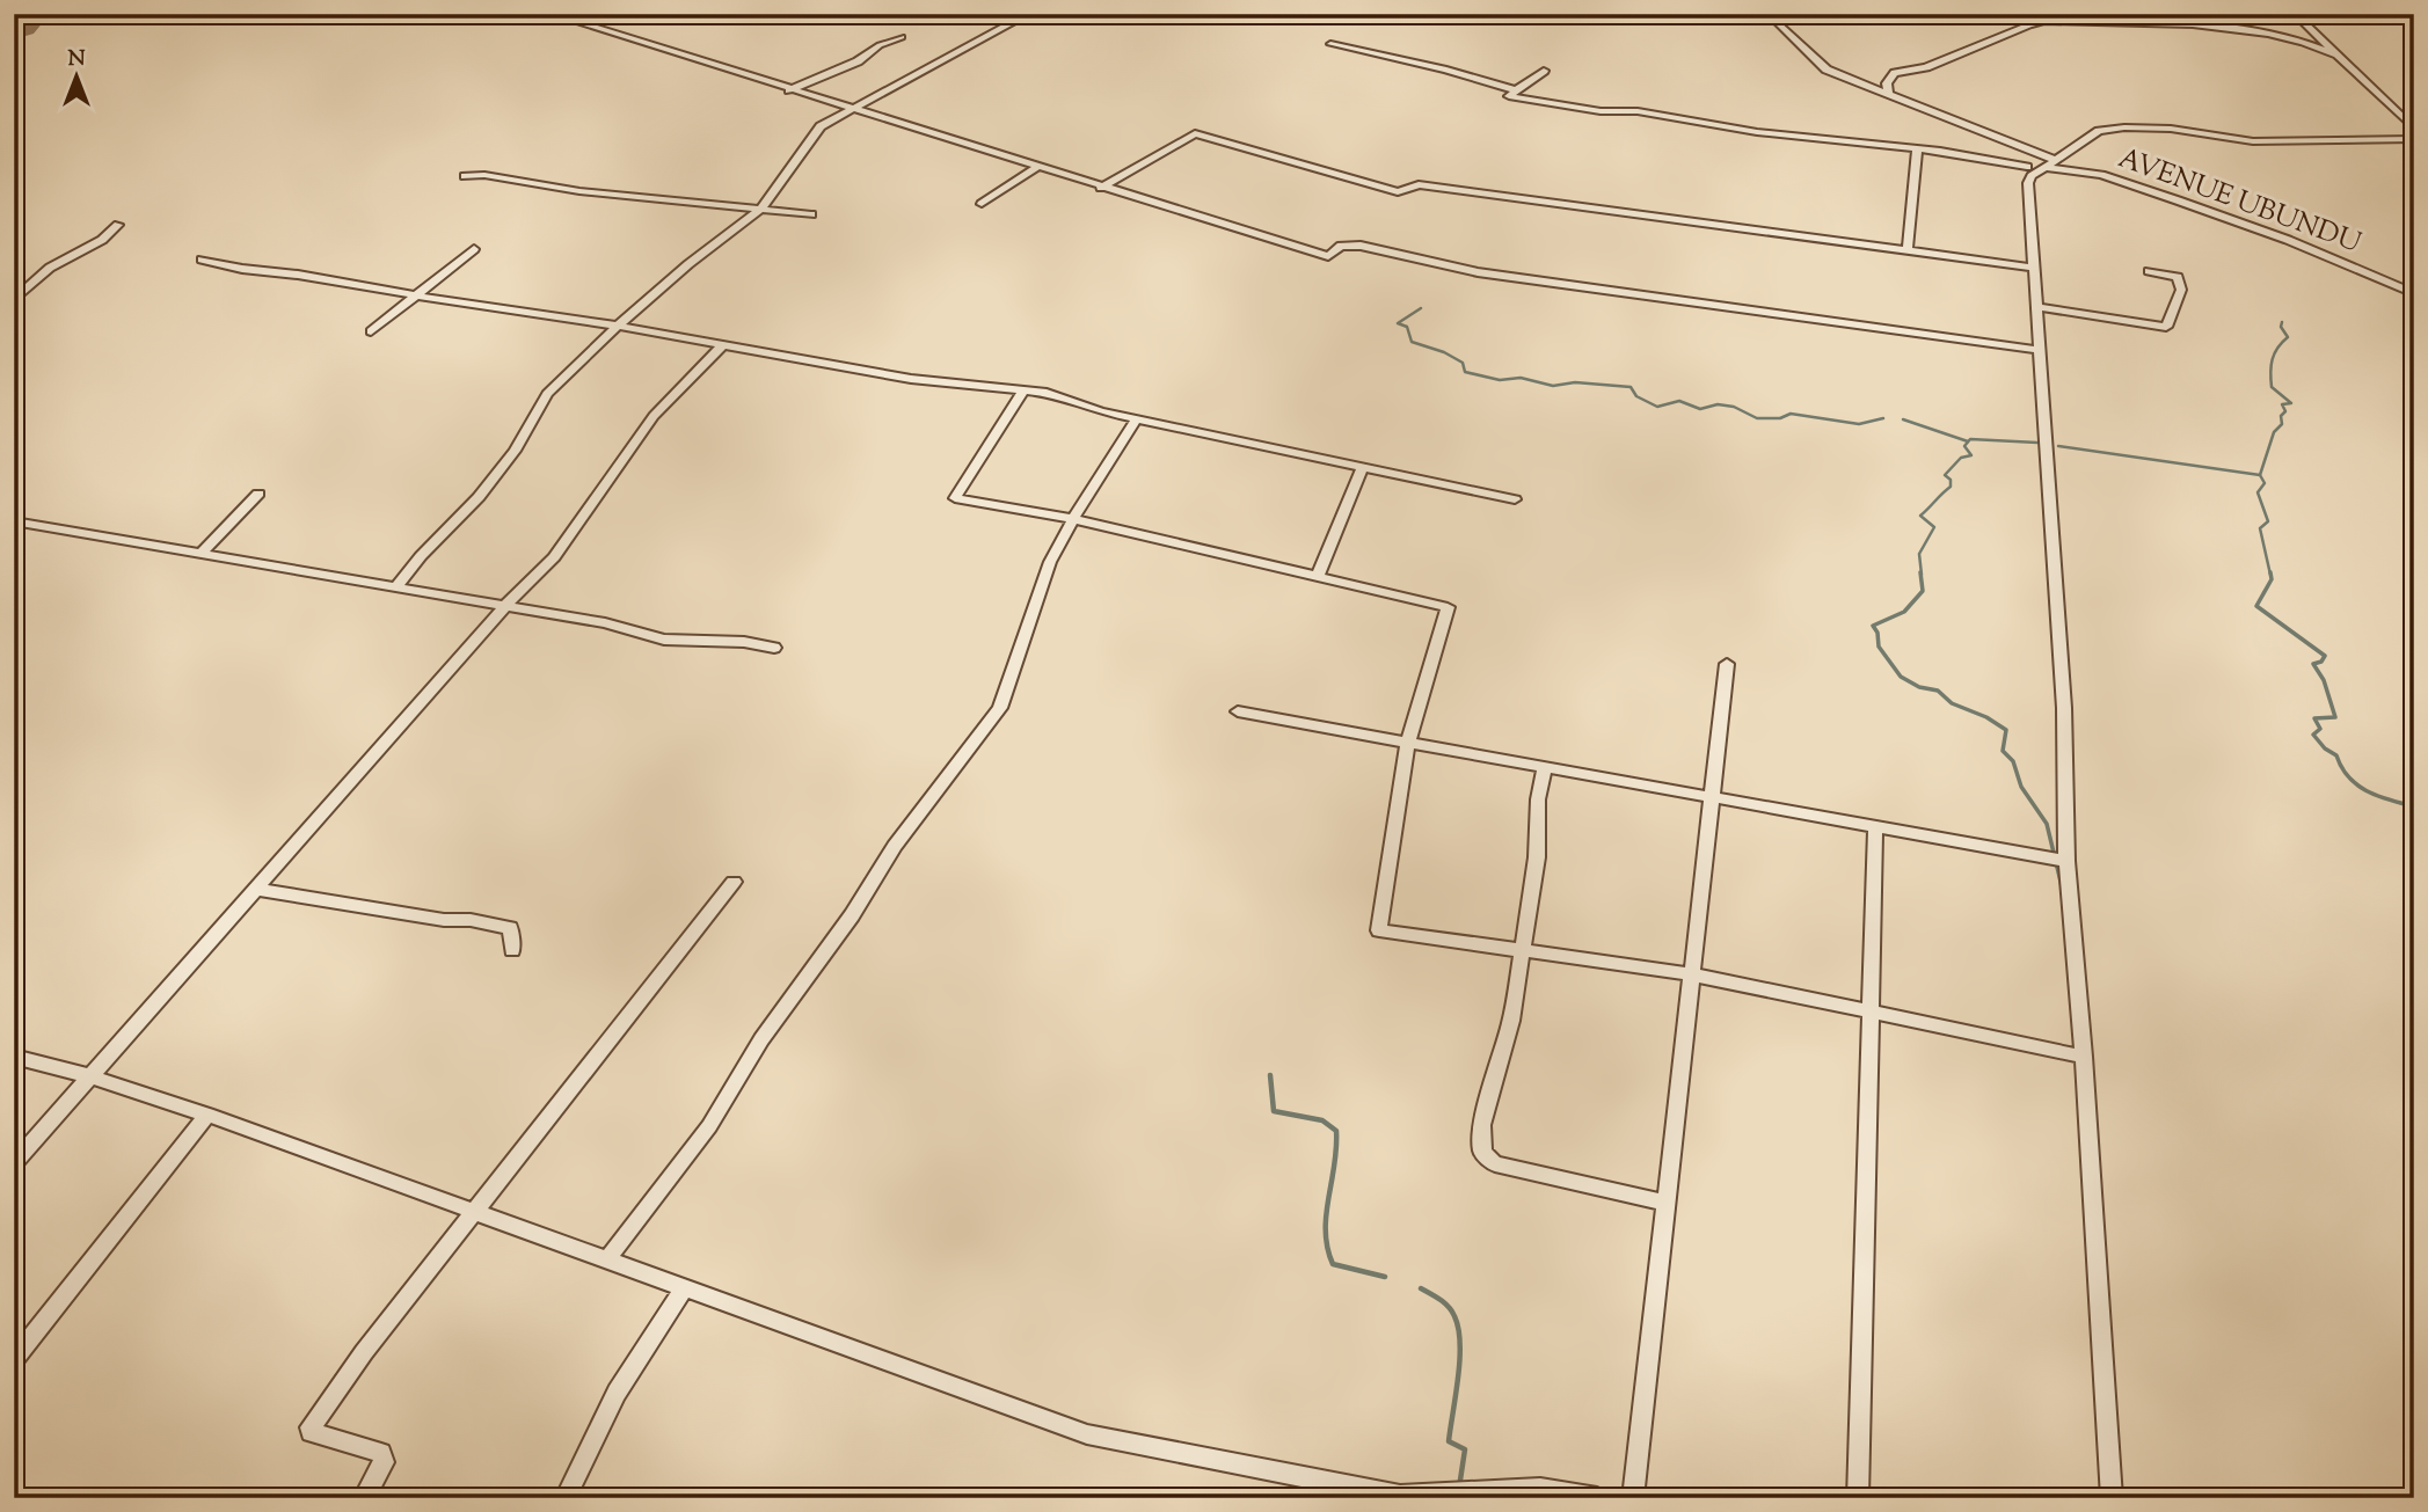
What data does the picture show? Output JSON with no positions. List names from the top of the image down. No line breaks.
{"streets":{"street":["AVENUE UBUNDU"]},"north":"top"}
